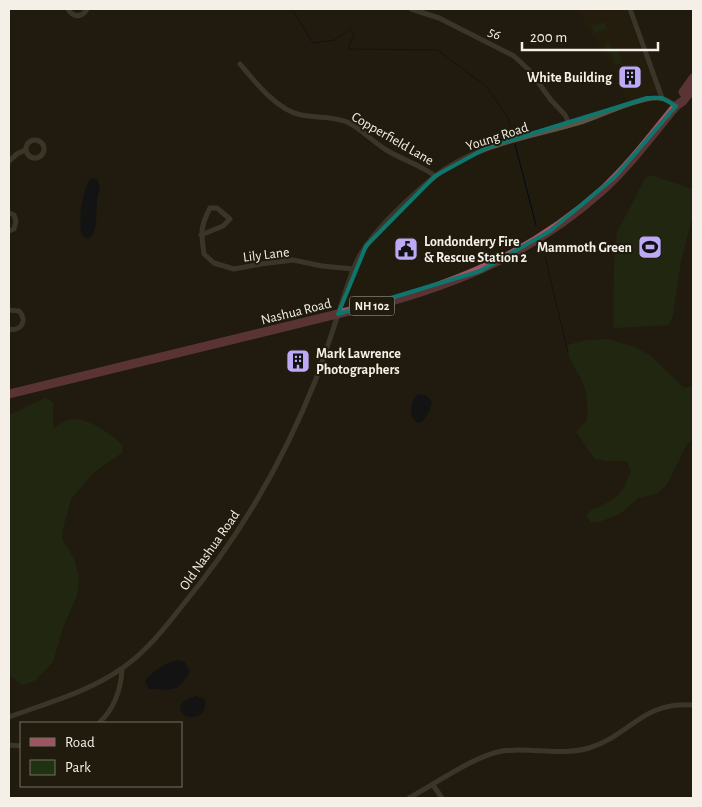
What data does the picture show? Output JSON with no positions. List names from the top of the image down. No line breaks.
{"streets":{"main road":["NH 102","Nashua Road"],"street":["56","Young Road","Copperfield Lane","Lily Lane","Old Nashua Road"]},"crossings":[["56","Young Road"],["Young Road","Copperfield Lane"],["Young Road","Lily Lane"],["Young Road","Nashua Road"],["Young Road","Old Nashua Road"],["Nashua Road","Old Nashua Road"]],"places":{"building":["White Building","Mark Lawrence Photographers"],"sports":["Mammoth Green"],"public building":["Londonderry Fire & Rescue Station 2"]},"legend":["Road","Park"],"scale_bar":"200 m"}
